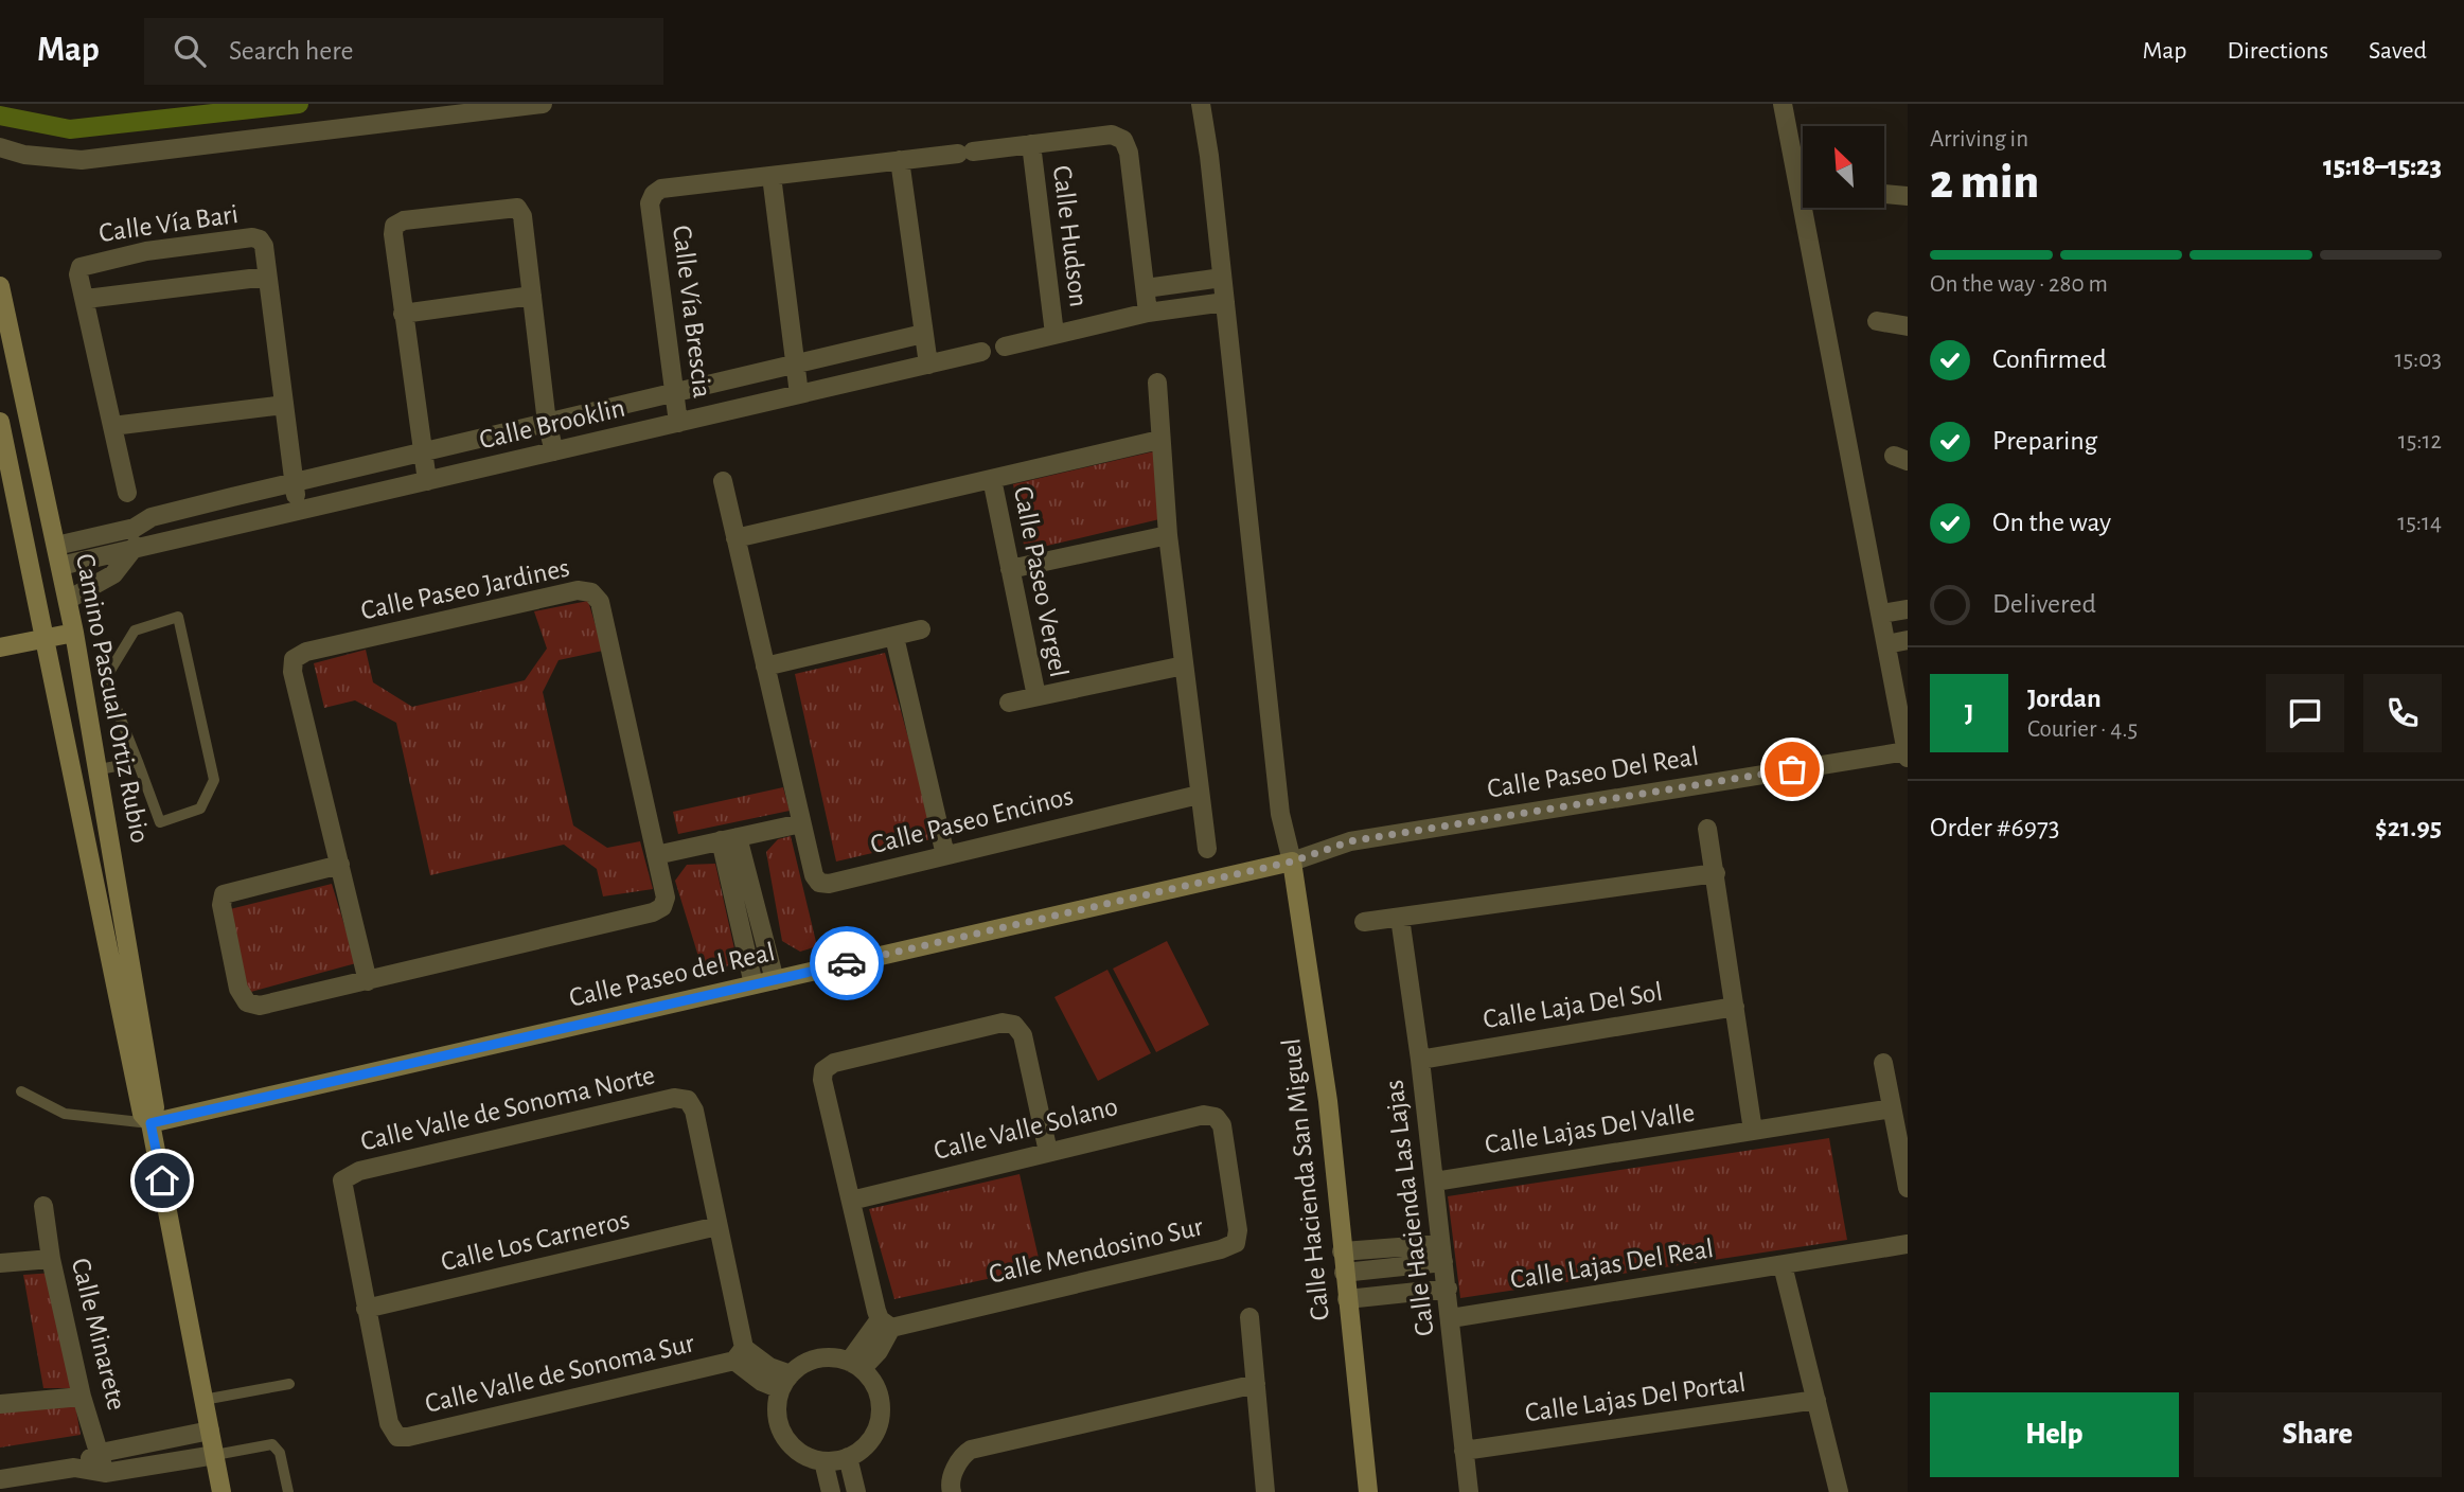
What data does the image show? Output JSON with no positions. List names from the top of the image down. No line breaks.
{"streets":{"street":["Calle Vía Bari","Calle Hudson","Calle Vía Brescia","Calle Brooklin","Calle Paseo Vergel","Calle Paseo Jardines","Camino Pascual Ortiz Rubio","Calle Paseo Del Real","Calle Paseo Encinos","Calle Paseo del Real","Calle Laja Del Sol","Calle Valle de Sonoma Norte","Calle Valle Solano","Calle Lajas Del Valle","Calle Hacienda San Miguel","Calle Hacienda Las Lajas","Calle Los Carneros","Calle Mendosino Sur","Calle Lajas Del Real","Calle Minarete","Calle Valle de Sonoma Sur","Calle Lajas Del Portal"]},"crossings":[["Calle Vía Bari","Calle Brooklin"],["Calle Hudson","Calle Vía Brescia"],["Calle Vía Brescia","Calle Brooklin"],["Calle Brooklin","Camino Pascual Ortiz Rubio"],["Camino Pascual Ortiz Rubio","Calle Paseo del Real"],["Calle Paseo Del Real","Calle Paseo del Real"],["Calle Paseo Del Real","Calle Hacienda San Miguel"],["Calle Paseo del Real","Calle Hacienda San Miguel"],["Calle Laja Del Sol","Calle Hacienda Las Lajas"],["Calle Valle de Sonoma Norte","Calle Los Carneros"],["Calle Valle de Sonoma Norte","Calle Valle de Sonoma Sur"],["Calle Valle Solano","Calle Mendosino Sur"],["Calle Lajas Del Valle","Calle Hacienda Las Lajas"],["Calle Hacienda Las Lajas","Calle Lajas Del Real"],["Calle Hacienda Las Lajas","Calle Lajas Del Portal"],["Calle Los Carneros","Calle Valle de Sonoma Sur"]],"north":"top left","page":{"header":"Map","search":"Search here","nav":["Map","Directions","Saved"],"heading":["2 min","Arriving in","15:18–15:23"],"panel":["Jordan","Courier · 4.5","Order #6973","$21.95"],"bar":"On the way · 280 m","list":[["Confirmed","15:03"],["Preparing","15:12"],["On the way","15:14"],"Delivered"],"round":"J","buttons":["Help","Share"]}}
